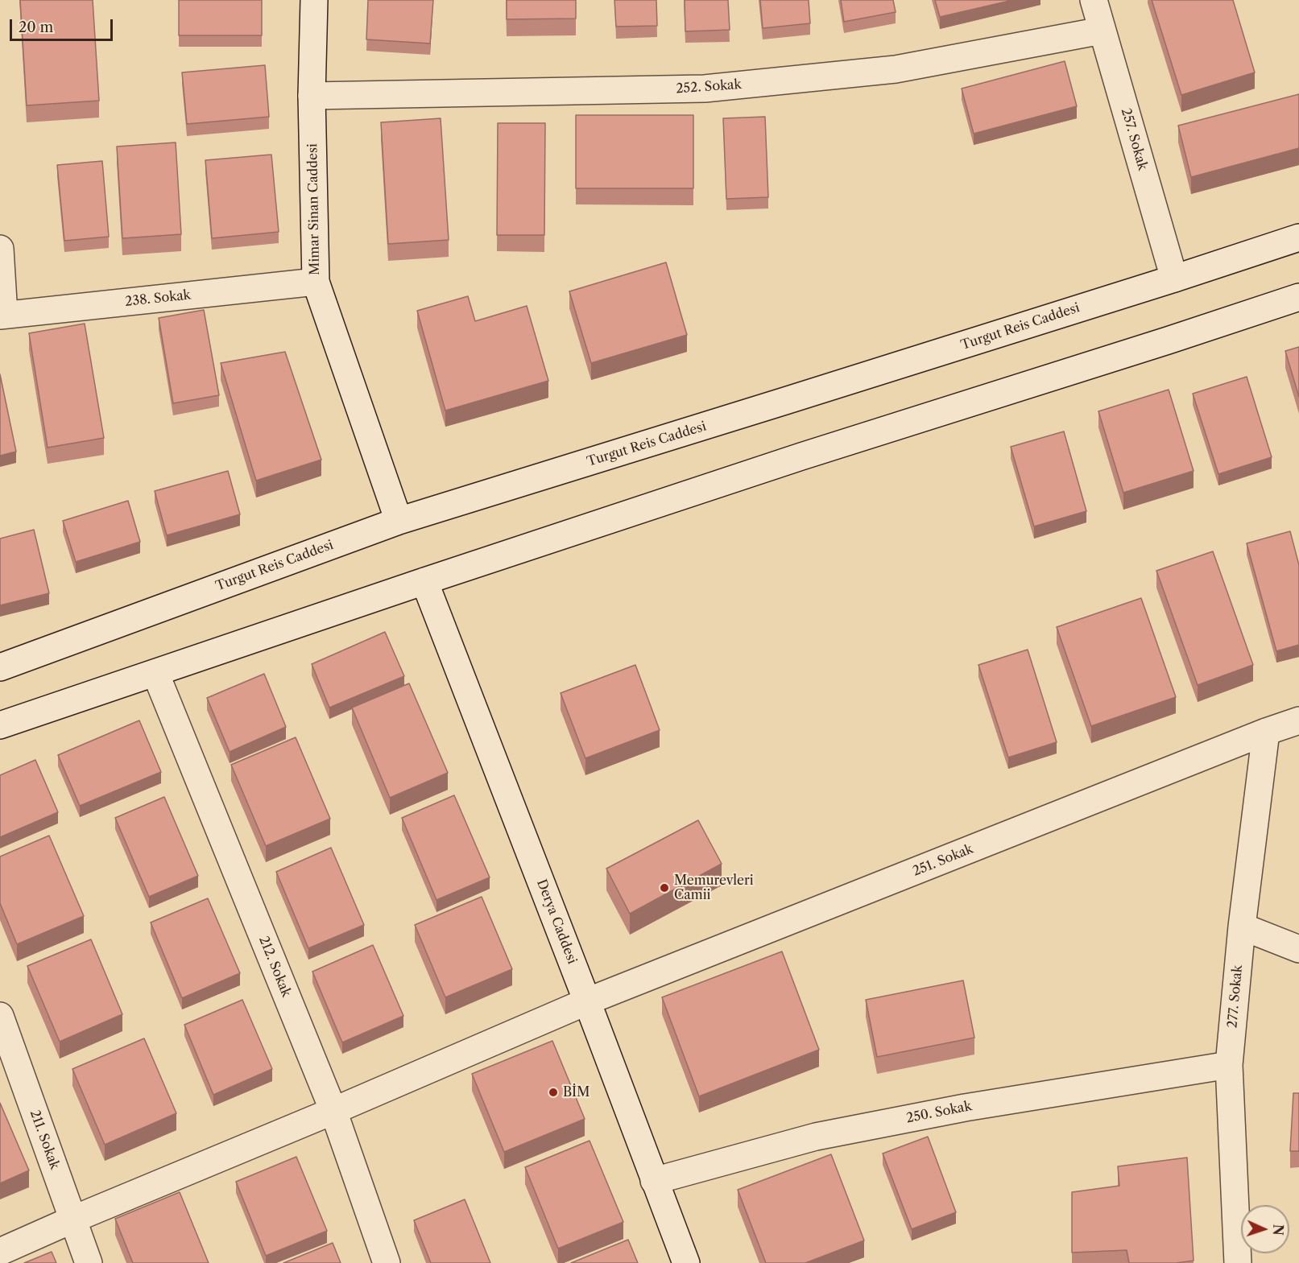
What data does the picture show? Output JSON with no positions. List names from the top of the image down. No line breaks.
{"streets":{"street":["252. Sokak","257. Sokak","Mimar Sinan Caddesi","238. Sokak","Turgut Reis Caddesi","251. Sokak","Derya Caddesi","212. Sokak","277. Sokak","250. Sokak","211. Sokak"]},"crossings":[["252. Sokak","257. Sokak"],["252. Sokak","Mimar Sinan Caddesi"],["257. Sokak","Turgut Reis Caddesi"],["Mimar Sinan Caddesi","238. Sokak"],["Mimar Sinan Caddesi","Turgut Reis Caddesi"],["251. Sokak","Derya Caddesi"],["251. Sokak","212. Sokak"],["251. Sokak","277. Sokak"],["251. Sokak","211. Sokak"],["Derya Caddesi","250. Sokak"],["277. Sokak","250. Sokak"]],"places":["Memurevleri Camii","BİM"],"scale_bar":"20 m","north":"right"}
